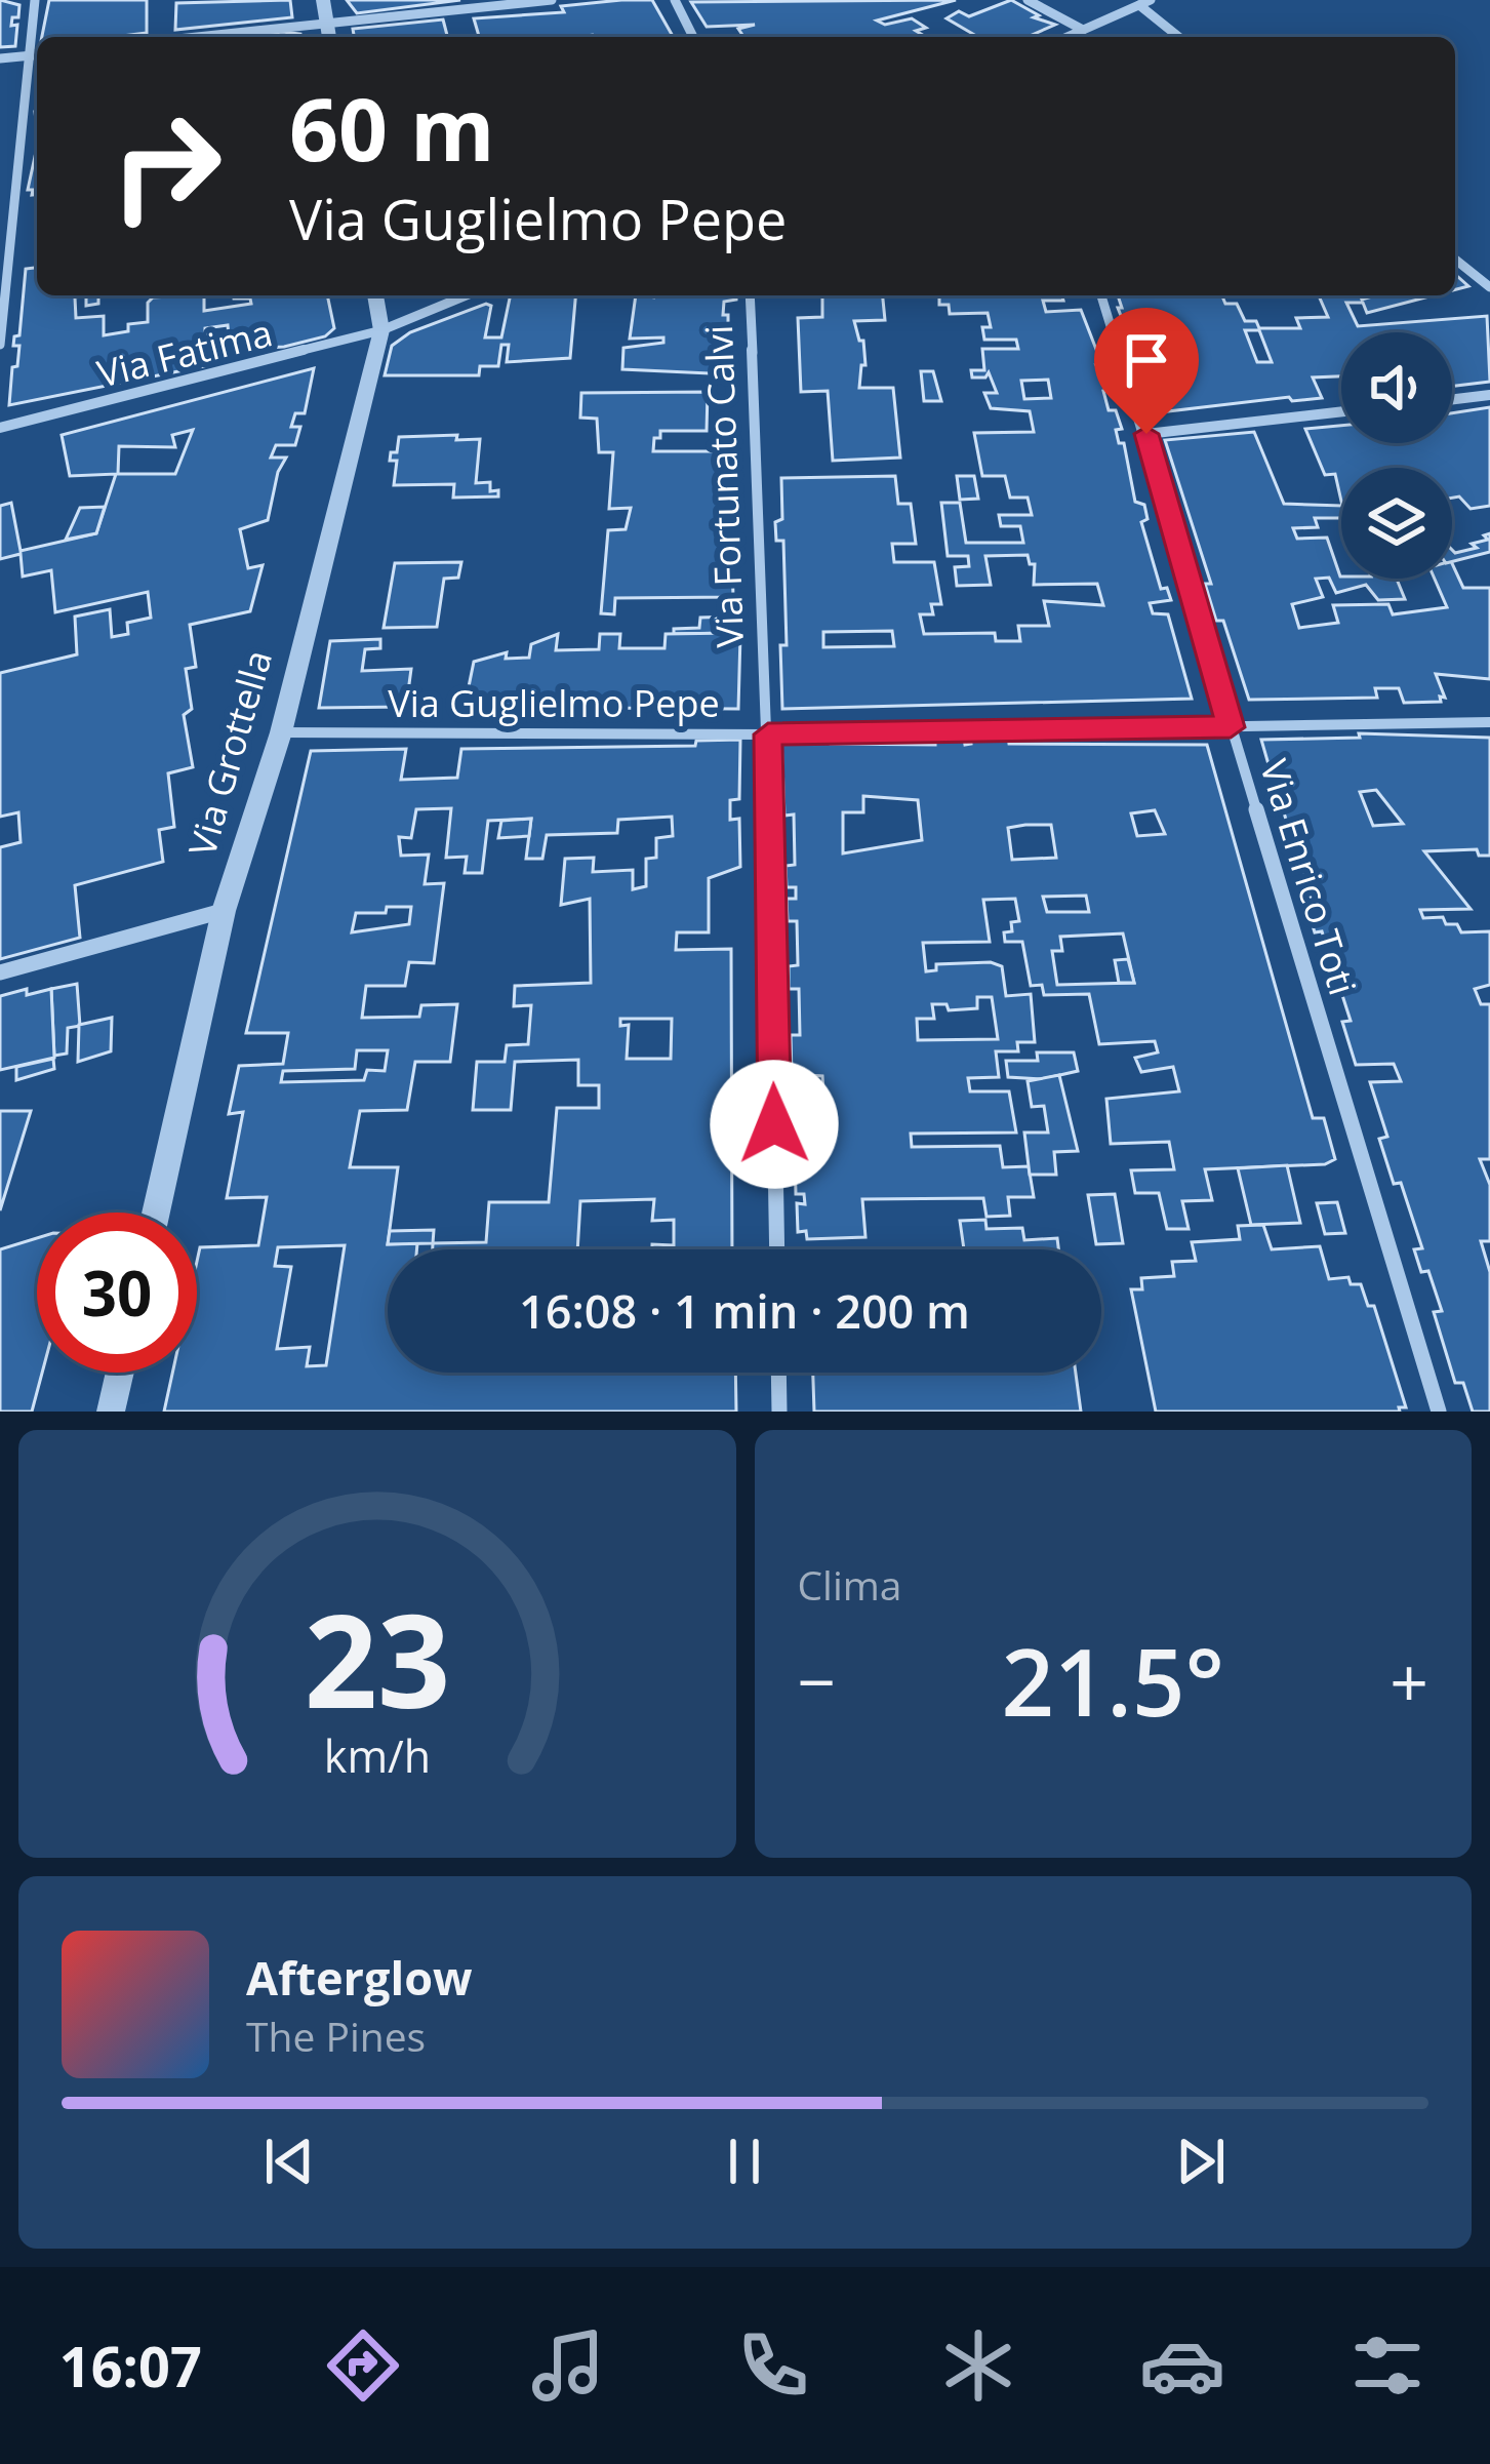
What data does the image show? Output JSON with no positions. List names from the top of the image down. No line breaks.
{"streets":{"street":["Via Fatima","Via Fortunato Calvi","Via Guglielmo Pepe","Via Grottella","Via Enrico Toti"]},"crossings":[["Via Fatima","Via Grottella"],["Via Fortunato Calvi","Via Guglielmo Pepe"],["Via Guglielmo Pepe","Via Grottella"],["Via Guglielmo Pepe","Via Enrico Toti"]],"page":{"turn":["60 m","Via Guglielmo Pepe"],"limit":"30","trip":"16:08 · 1 min · 200 m","tile":"Clima","heat":["−","21.5°","+"],"song":["Afterglow","The Pines"],"tabs":"16:07","gauge":["23","km/h"]}}
